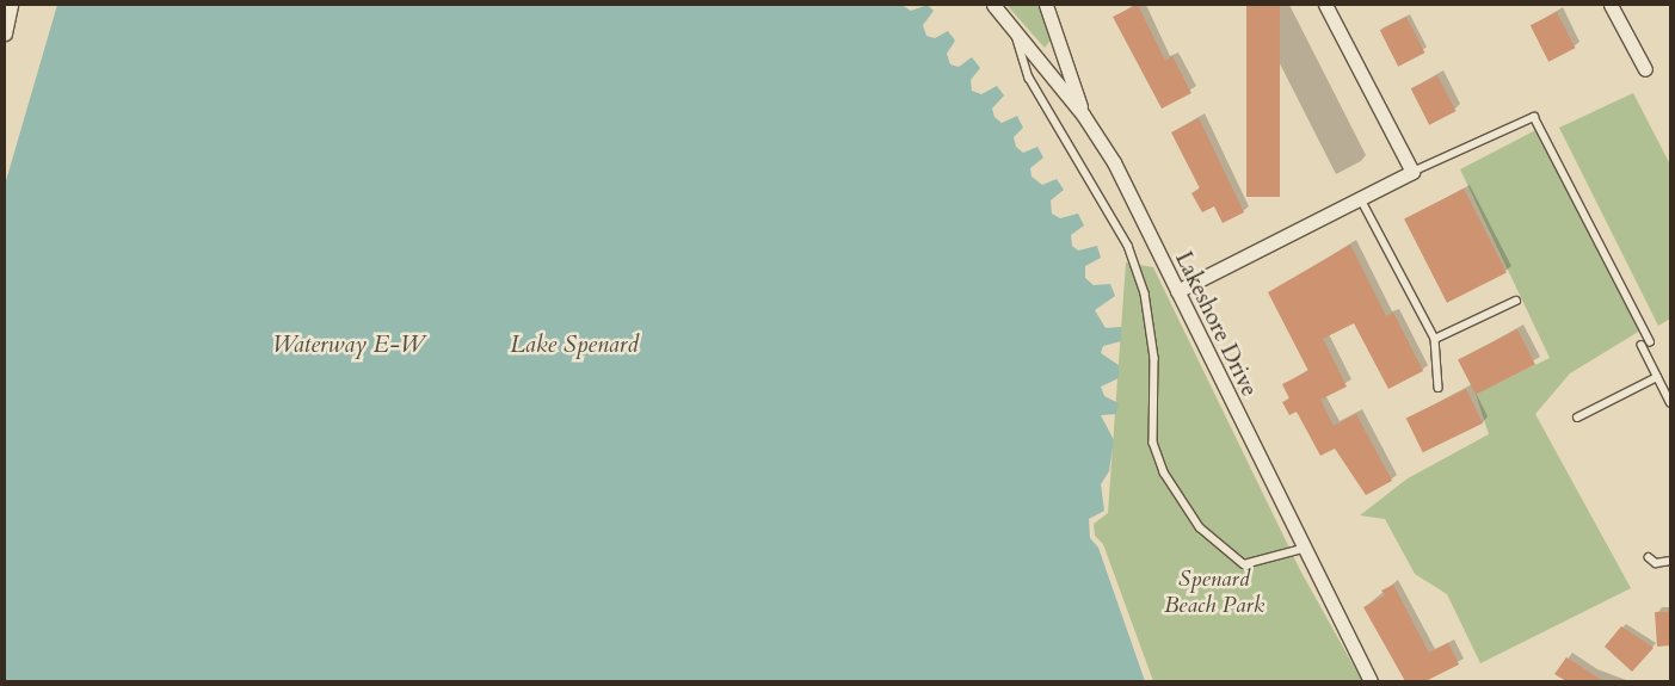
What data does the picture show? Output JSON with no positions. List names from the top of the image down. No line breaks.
{"streets":{"street":["Lakeshore Drive"]},"water":["Waterway E-W","Lake Spenard"],"parks":["Spenard Beach Park"]}
